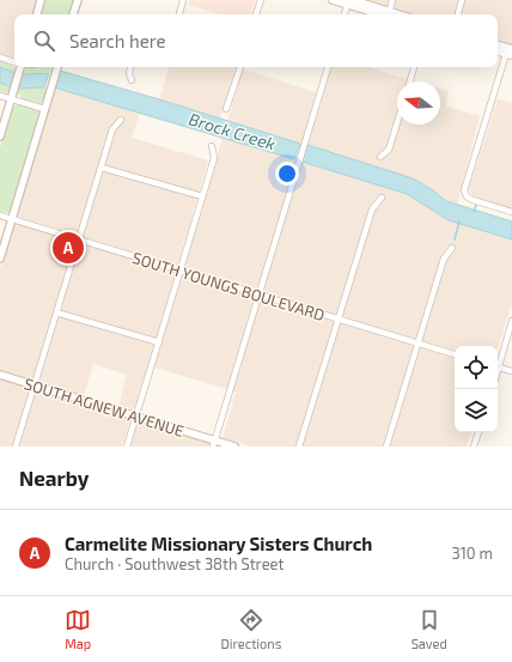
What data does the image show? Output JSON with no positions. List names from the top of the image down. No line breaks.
{"streets":{"street":["SOUTH YOUNGS BOULEVARD","SOUTH AGNEW AVENUE"]},"water":["Brock Creek"],"north":"left","page":{"search":"Search here","pins":"A","heading":"Nearby","list":[{"mark":"A","name":"Carmelite Missionary Sisters Church","note":"Church · Southwest 38th Street","value":"310 m"}],"nav":["Map","Directions","Saved"]}}
